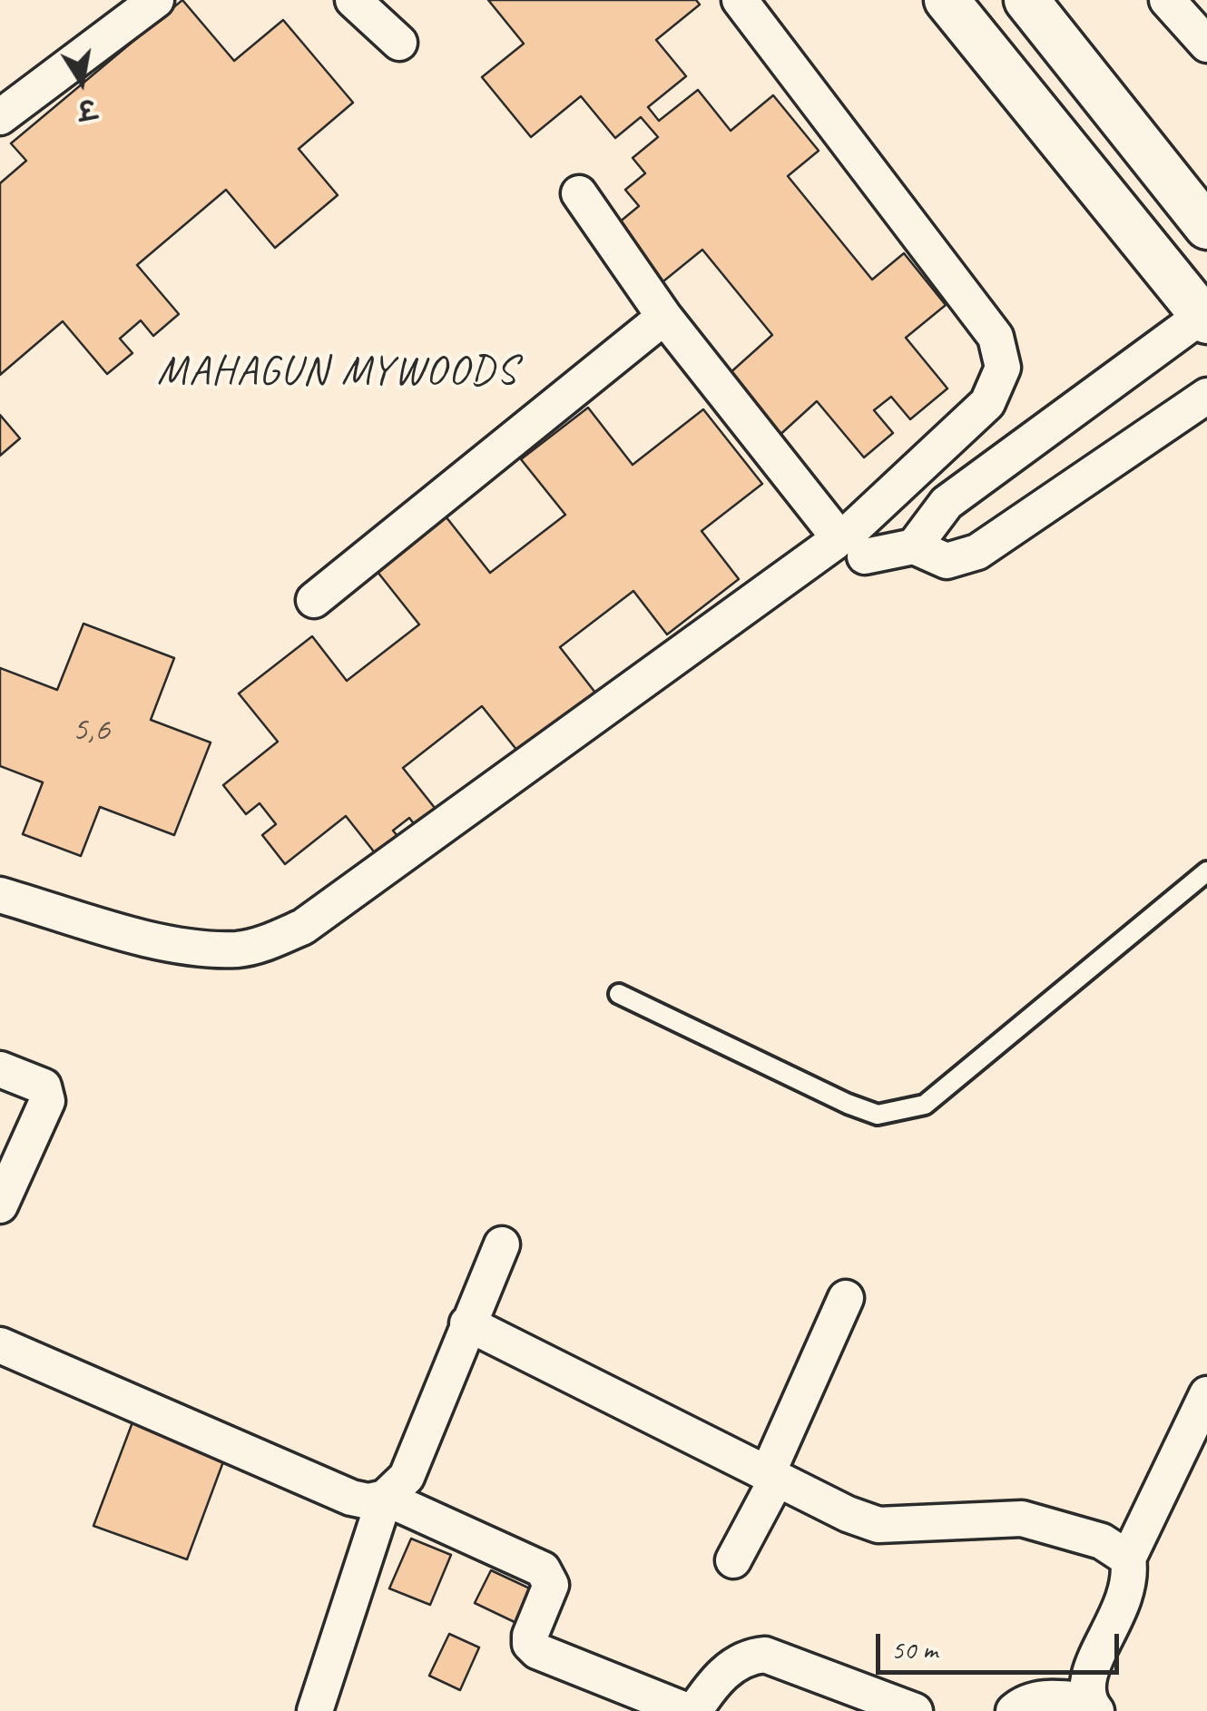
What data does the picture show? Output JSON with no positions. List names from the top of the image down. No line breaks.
{"districts":["MAHAGUN MYWOODS"],"house_numbers":["5,6"],"scale_bar":"50 m","north":"bottom"}
